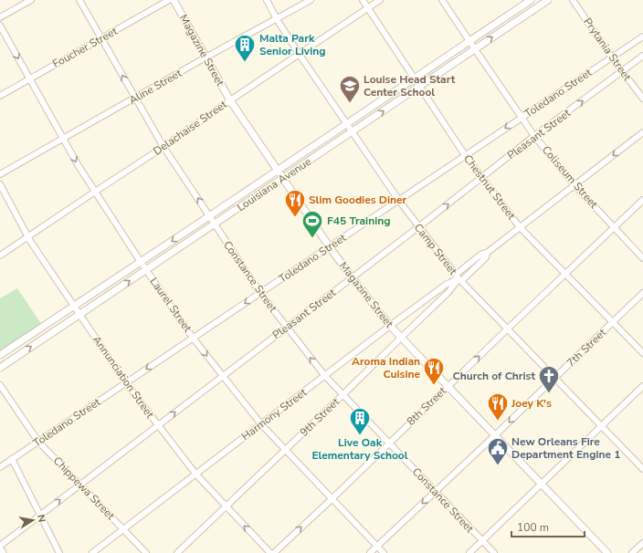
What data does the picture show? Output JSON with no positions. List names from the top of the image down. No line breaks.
{"streets":{"street":["Foucher Street","Prytania Street","Magazine Street","Aline Street","Toledano Street","Delachaise Street","Pleasant Street","Coliseum Street","Louisiana Avenue","Chestnut Street","Camp Street","Constance Street","Laurel Street","7th Street","Annunciation Street","8th Street","Harmony Street","9th Street","Chippewa Street"]},"crossings":[["Foucher Street","Constance Street"],["Foucher Street","Laurel Street"],["Prytania Street","Toledano Street"],["Prytania Street","Pleasant Street"],["Magazine Street","Aline Street"],["Magazine Street","Toledano Street"],["Magazine Street","Delachaise Street"],["Magazine Street","Pleasant Street"],["Magazine Street","Louisiana Avenue"],["Magazine Street","7th Street"],["Magazine Street","8th Street"],["Magazine Street","Harmony Street"],["Magazine Street","9th Street"],["Aline Street","Camp Street"],["Aline Street","Constance Street"],["Aline Street","Laurel Street"],["Toledano Street","Coliseum Street"],["Toledano Street","Chestnut Street"],["Toledano Street","Camp Street"],["Toledano Street","Constance Street"],["Toledano Street","Laurel Street"],["Toledano Street","Annunciation Street"],["Toledano Street","Chippewa Street"],["Delachaise Street","Chestnut Street"],["Delachaise Street","Camp Street"],["Delachaise Street","Constance Street"],["Delachaise Street","Laurel Street"],["Delachaise Street","Annunciation Street"],["Pleasant Street","Coliseum Street"],["Pleasant Street","Chestnut Street"],["Pleasant Street","Camp Street"],["Pleasant Street","Constance Street"],["Pleasant Street","Laurel Street"],["Pleasant Street","Annunciation Street"],["Pleasant Street","Chippewa Street"],["Coliseum Street","Louisiana Avenue"],["Coliseum Street","8th Street"],["Coliseum Street","Harmony Street"],["Louisiana Avenue","Chestnut Street"],["Louisiana Avenue","Camp Street"],["Louisiana Avenue","Constance Street"],["Louisiana Avenue","Laurel Street"],["Louisiana Avenue","Annunciation Street"],["Chestnut Street","7th Street"],["Chestnut Street","8th Street"],["Chestnut Street","Harmony Street"],["Camp Street","7th Street"],["Camp Street","8th Street"],["Camp Street","Harmony Street"],["Camp Street","9th Street"],["Constance Street","7th Street"],["Constance Street","8th Street"],["Constance Street","Harmony Street"],["Constance Street","9th Street"],["Laurel Street","7th Street"],["Laurel Street","8th Street"],["Laurel Street","Harmony Street"],["Laurel Street","9th Street"],["Annunciation Street","Harmony Street"],["Annunciation Street","9th Street"],["Harmony Street","9th Street"],["Harmony Street","Chippewa Street"]],"one_way":["Pleasant Street","7th Street"],"places":{"building":["Malta Park Senior Living","Live Oak Elementary School"],"school or university":["Louise Head Start Center School"],"restaurant":["Slim Goodies Diner","Aroma Indian Cuisine","Joey K's"],"sports":["F45 Training"],"church":["Church of Christ"],"public building":["New Orleans Fire Department Engine 1"]},"scale_bar":"100 m","north":"right"}
